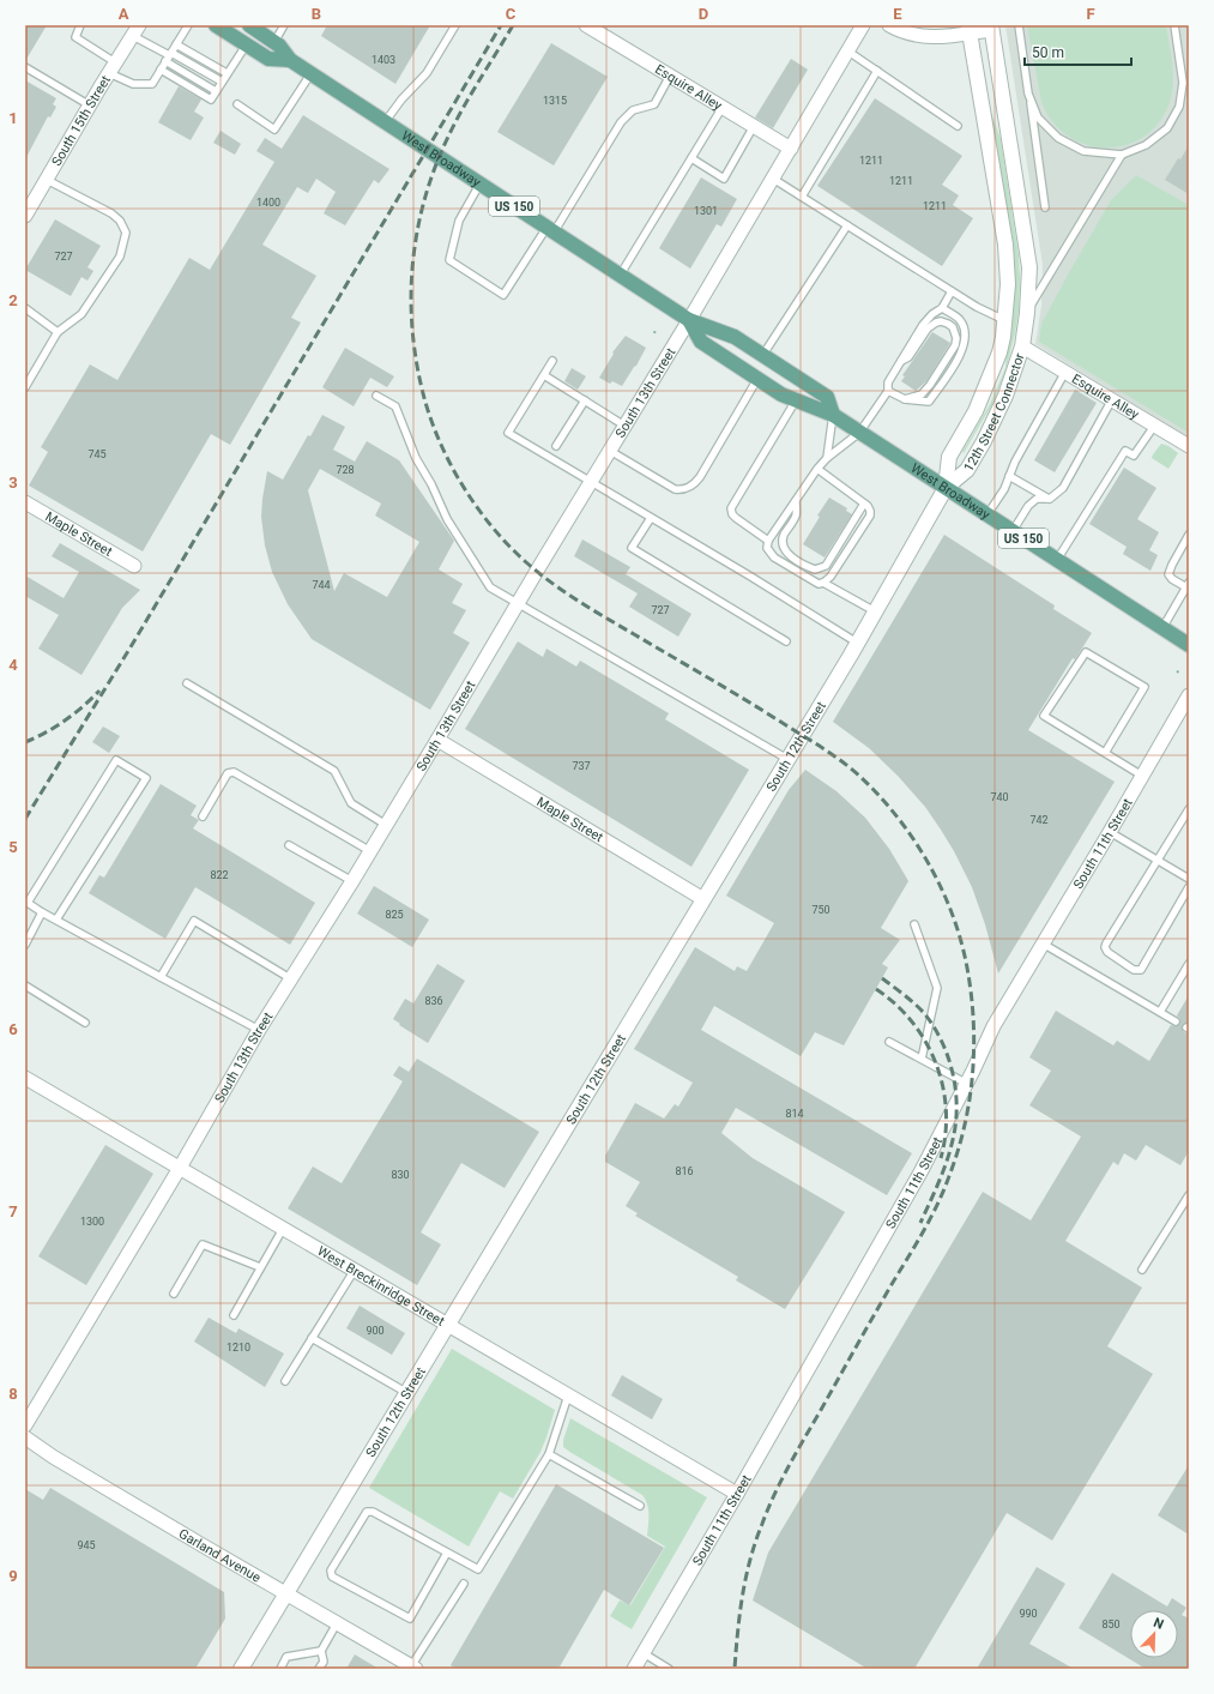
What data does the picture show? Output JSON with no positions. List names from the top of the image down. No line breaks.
{"streets":{"main road":["West Broadway","US 150"],"street":["Esquire Alley","South 15th Street","South 13th Street","12th Street Connector","Maple Street","South 12th Street","South 11th Street","West Breckinridge Street","Garland Avenue"]},"crossings":[["Esquire Alley","South 13th Street"],["Esquire Alley","12th Street Connector"],["West Broadway","South 13th Street"],["West Broadway","12th Street Connector"],["West Broadway","South 12th Street"],["South 13th Street","Maple Street"],["South 13th Street","West Breckinridge Street"],["12th Street Connector","South 12th Street"],["Maple Street","South 12th Street"],["South 12th Street","West Breckinridge Street"],["South 12th Street","Garland Avenue"],["South 11th Street","West Breckinridge Street"]],"house_numbers":["1403","1315","1211","1211","1400","1211","1301","727","745","728","744","727","737","740","742","822","750","825","836","814","816","830","1300","900","1210","945","990","850"],"scale_bar":"50 m","north":"top right","grid":{"columns":["A","B","C","D","E","F"],"rows":["1","2","3","4","5","6","7","8","9"]}}
